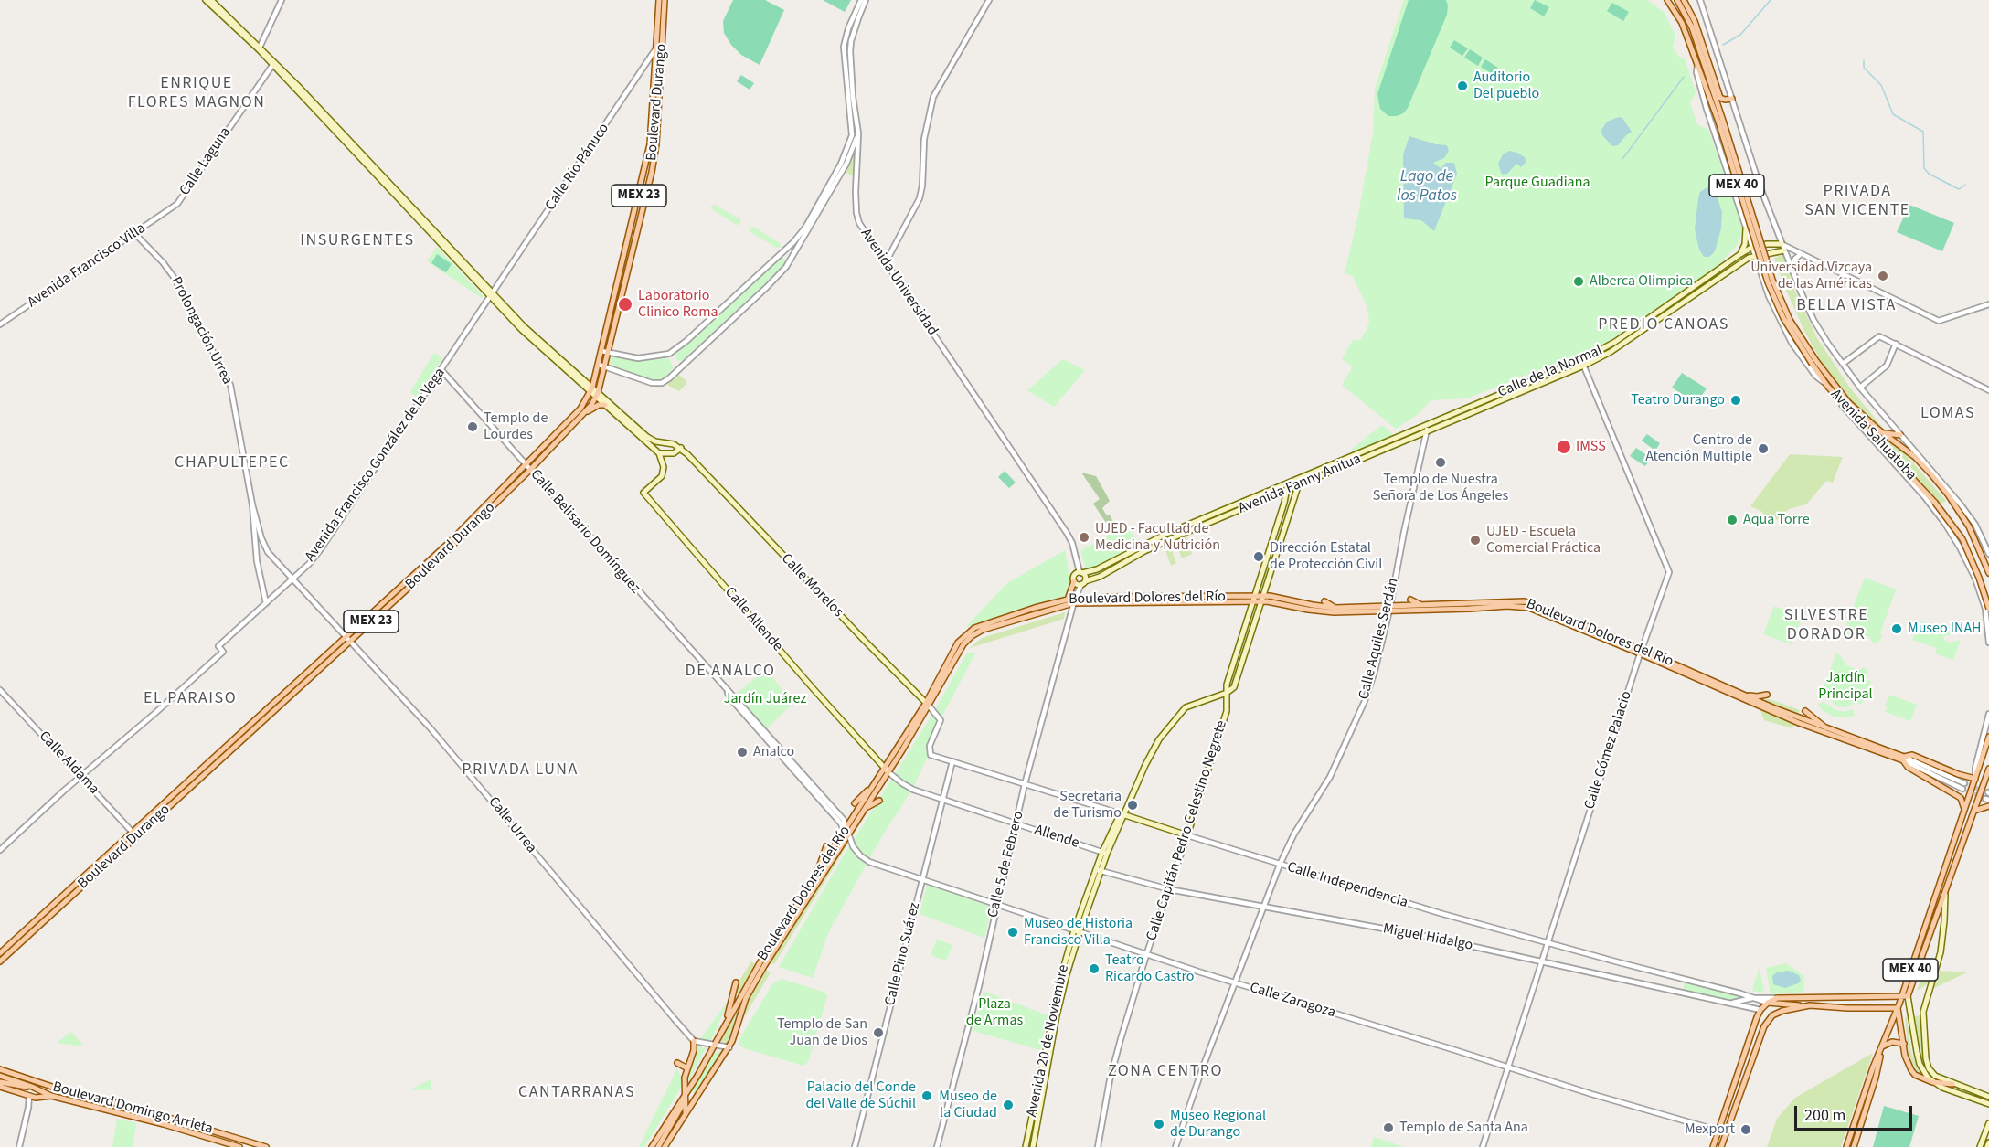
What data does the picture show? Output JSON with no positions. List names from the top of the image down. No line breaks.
{"streets":{"main road":["Boulevard Durango","MEX 40","MEX 23","Calle de la Normal","Avenida Sahuatoba","Avenida Fanny Anitua","Calle Morelos","Boulevard Dolores del Río","Calle Allende","Calle Capitán Pedro Celestino Negrete","Calle Independencia","Avenida 20 de Noviembre","Boulevard Domingo Arrieta"],"street":["Calle Laguna","Calle Río Pánuco","Avenida Francisco Villa","Avenida Universidad","Prolongación Urrea","Avenida Francisco González de la Vega","Calle Belisario Domínguez","Calle Aquiles Serdán","Calle Gómez Palacio","Calle Aldama","Calle Urrea","Allende","Calle 5 de Febrero","Miguel Hidalgo","Calle Pino Suárez","Calle Zaragoza"]},"crossings":[["Boulevard Durango","Calle Río Pánuco"],["Boulevard Durango","Calle Belisario Domínguez"],["Boulevard Durango","Calle Aldama"],["Boulevard Durango","Calle Urrea"],["Calle Laguna","Avenida Francisco Villa"],["Calle Río Pánuco","Avenida Francisco González de la Vega"],["MEX 40","Avenida Sahuatoba"],["MEX 40","Calle Independencia"],["MEX 40","Miguel Hidalgo"],["MEX 40","Calle Zaragoza"],["Avenida Francisco Villa","Prolongación Urrea"],["Avenida Universidad","Avenida Fanny Anitua"],["Prolongación Urrea","Avenida Francisco González de la Vega"],["Prolongación Urrea","Calle Urrea"],["Calle de la Normal","Avenida Sahuatoba"],["Calle de la Normal","Avenida Fanny Anitua"],["Calle de la Normal","Calle Aquiles Serdán"],["Calle de la Normal","Calle Gómez Palacio"],["Avenida Francisco González de la Vega","Calle Belisario Domínguez"],["Avenida Francisco González de la Vega","Calle Aldama"],["Avenida Francisco González de la Vega","Calle Urrea"],["Avenida Fanny Anitua","Calle Aquiles Serdán"],["Avenida Fanny Anitua","Calle Capitán Pedro Celestino Negrete"],["Avenida Fanny Anitua","Calle 5 de Febrero"],["Calle Belisario Domínguez","Boulevard Dolores del Río"],["Calle Belisario Domínguez","Calle Zaragoza"],["Calle Morelos","Boulevard Dolores del Río"],["Calle Morelos","Calle Independencia"],["Boulevard Dolores del Río","Calle Allende"],["Boulevard Dolores del Río","Calle Aquiles Serdán"],["Boulevard Dolores del Río","Calle Gómez Palacio"],["Boulevard Dolores del Río","Calle Capitán Pedro Celestino Negrete"],["Boulevard Dolores del Río","Calle 5 de Febrero"],["Boulevard Dolores del Río","Calle Zaragoza"],["Calle Allende","Allende"],["Calle Aquiles Serdán","Calle Independencia"],["Calle Aquiles Serdán","Miguel Hidalgo"],["Calle Aquiles Serdán","Calle Zaragoza"],["Calle Gómez Palacio","Calle Independencia"],["Calle Gómez Palacio","Miguel Hidalgo"],["Calle Gómez Palacio","Calle Zaragoza"],["Calle Capitán Pedro Celestino Negrete","Calle Independencia"],["Calle Capitán Pedro Celestino Negrete","Miguel Hidalgo"],["Calle Capitán Pedro Celestino Negrete","Calle Zaragoza"],["Calle Capitán Pedro Celestino Negrete","Avenida 20 de Noviembre"],["Allende","Calle 5 de Febrero"],["Allende","Calle Pino Suárez"],["Allende","Avenida 20 de Noviembre"],["Calle 5 de Febrero","Calle Independencia"],["Calle 5 de Febrero","Calle Zaragoza"],["Calle Independencia","Calle Pino Suárez"],["Calle Independencia","Avenida 20 de Noviembre"],["Miguel Hidalgo","Avenida 20 de Noviembre"],["Calle Pino Suárez","Calle Zaragoza"],["Calle Zaragoza","Avenida 20 de Noviembre"]],"districts":["ENRIQUE FLORES MAGNON","PRIVADA SAN VICENTE","INSURGENTES","BELLA VISTA","PREDIO CANOAS","LOMAS","CHAPULTEPEC","SILVESTRE DORADOR","DE ANALCO","EL PARAISO","PRIVADA LUNA","ZONA CENTRO","CANTARRANAS"],"water":["Lago de los Patos"],"parks":["Parque Guadiana","Jardín Principal","Jardín Juárez","Plaza de Armas"],"places":["Auditorio Del pueblo","Universidad Vizcaya de las Américas","Alberca Olimpica","Laboratorio Clinico Roma","Teatro Durango","Templo de Lourdes","IMSS","Centro de Atención Multiple","Templo de Nuestra Señora de Los Ángeles","Aqua Torre","UJED - Facultad de Medicina y Nutrición","UJED - Escuela Comercial Práctica","Dirección Estatal de Protección Civil","Museo INAH","Analco","Secretaria de Turismo","Museo de Historia Francisco Villa","Teatro Ricardo Castro","Templo de San Juan de Dios","Palacio del Conde del Valle de Súchil","Museo de la Ciudad","Museo Regional de Durango","Templo de Santa Ana","Mexport"],"scale_bar":"200 m"}
